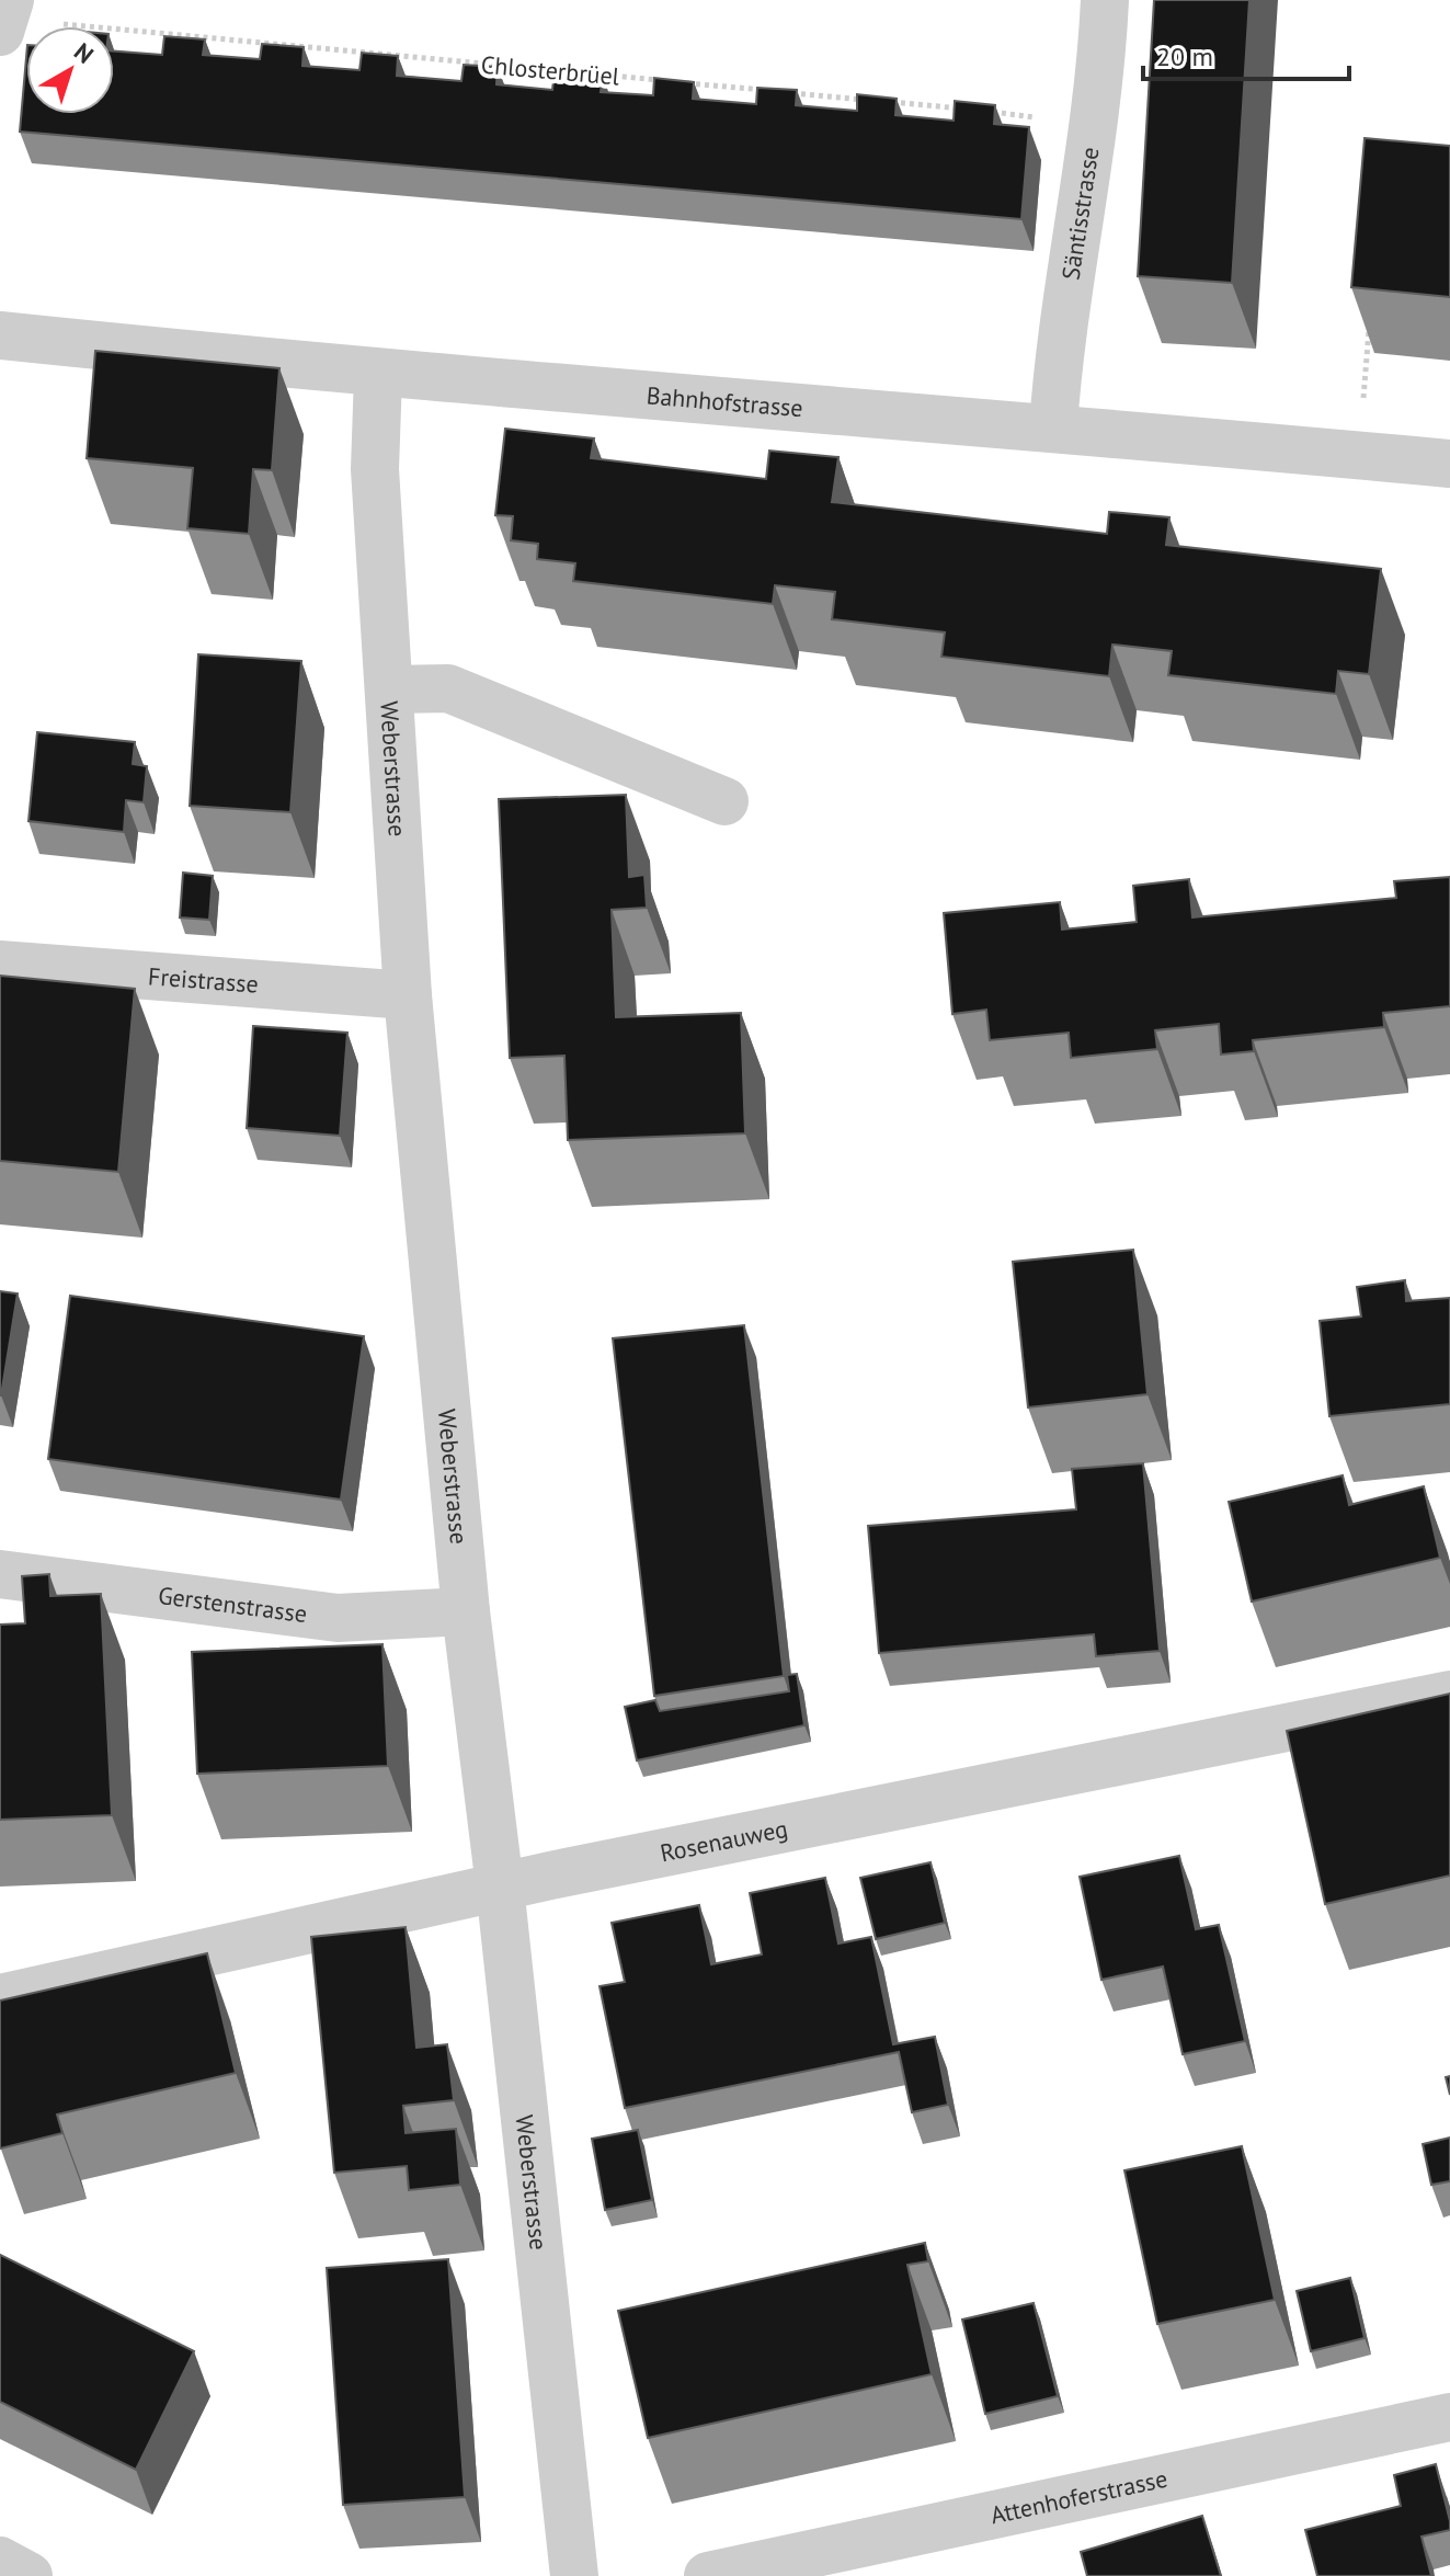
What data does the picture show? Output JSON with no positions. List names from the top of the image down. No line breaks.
{"streets":{"street":["Säntisstrasse","Bahnhofstrasse","Weberstrasse","Freistrasse","Gerstenstrasse","Rosenauweg","Attenhoferstrasse"],"path":["Chlosterbrüel"]},"crossings":[["Säntisstrasse","Bahnhofstrasse"],["Bahnhofstrasse","Weberstrasse"],["Weberstrasse","Freistrasse"],["Weberstrasse","Gerstenstrasse"],["Weberstrasse","Rosenauweg"]],"scale_bar":"20 m","north":"top right"}
